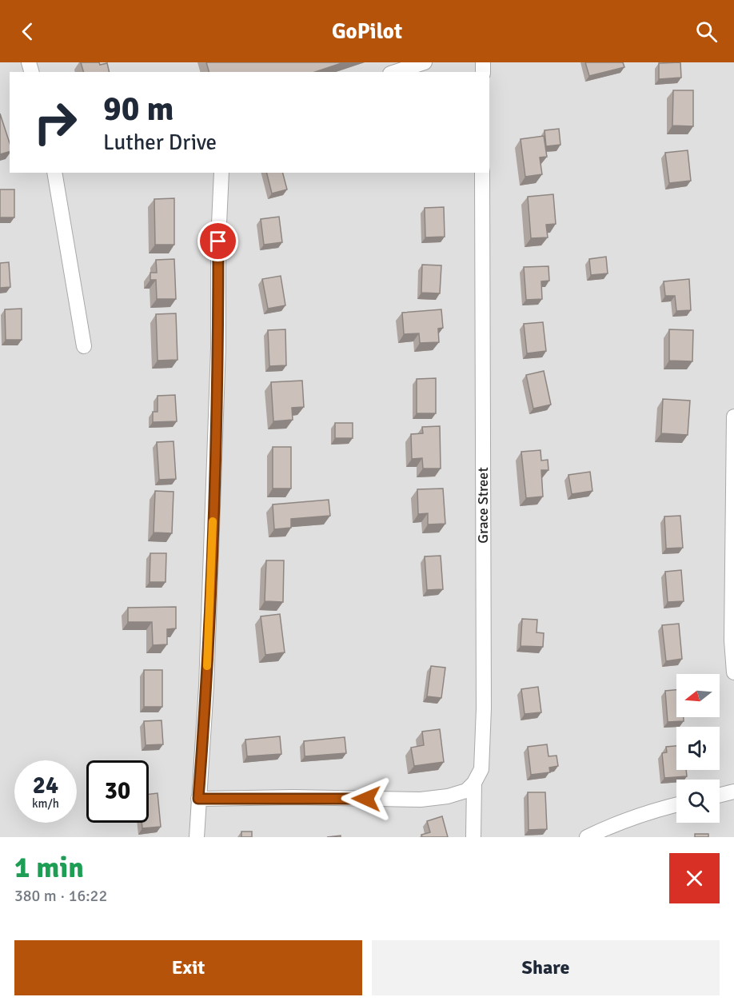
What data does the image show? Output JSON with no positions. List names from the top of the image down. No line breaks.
{"streets":{"street":["Grace Street"]},"north":"left","page":{"header":"GoPilot","turn":["90 m","Luther Drive"],"speed":"24 km/h","limit":"30","heading":["1 min","380 m · 16:22"],"buttons":["Exit","Share"]}}
